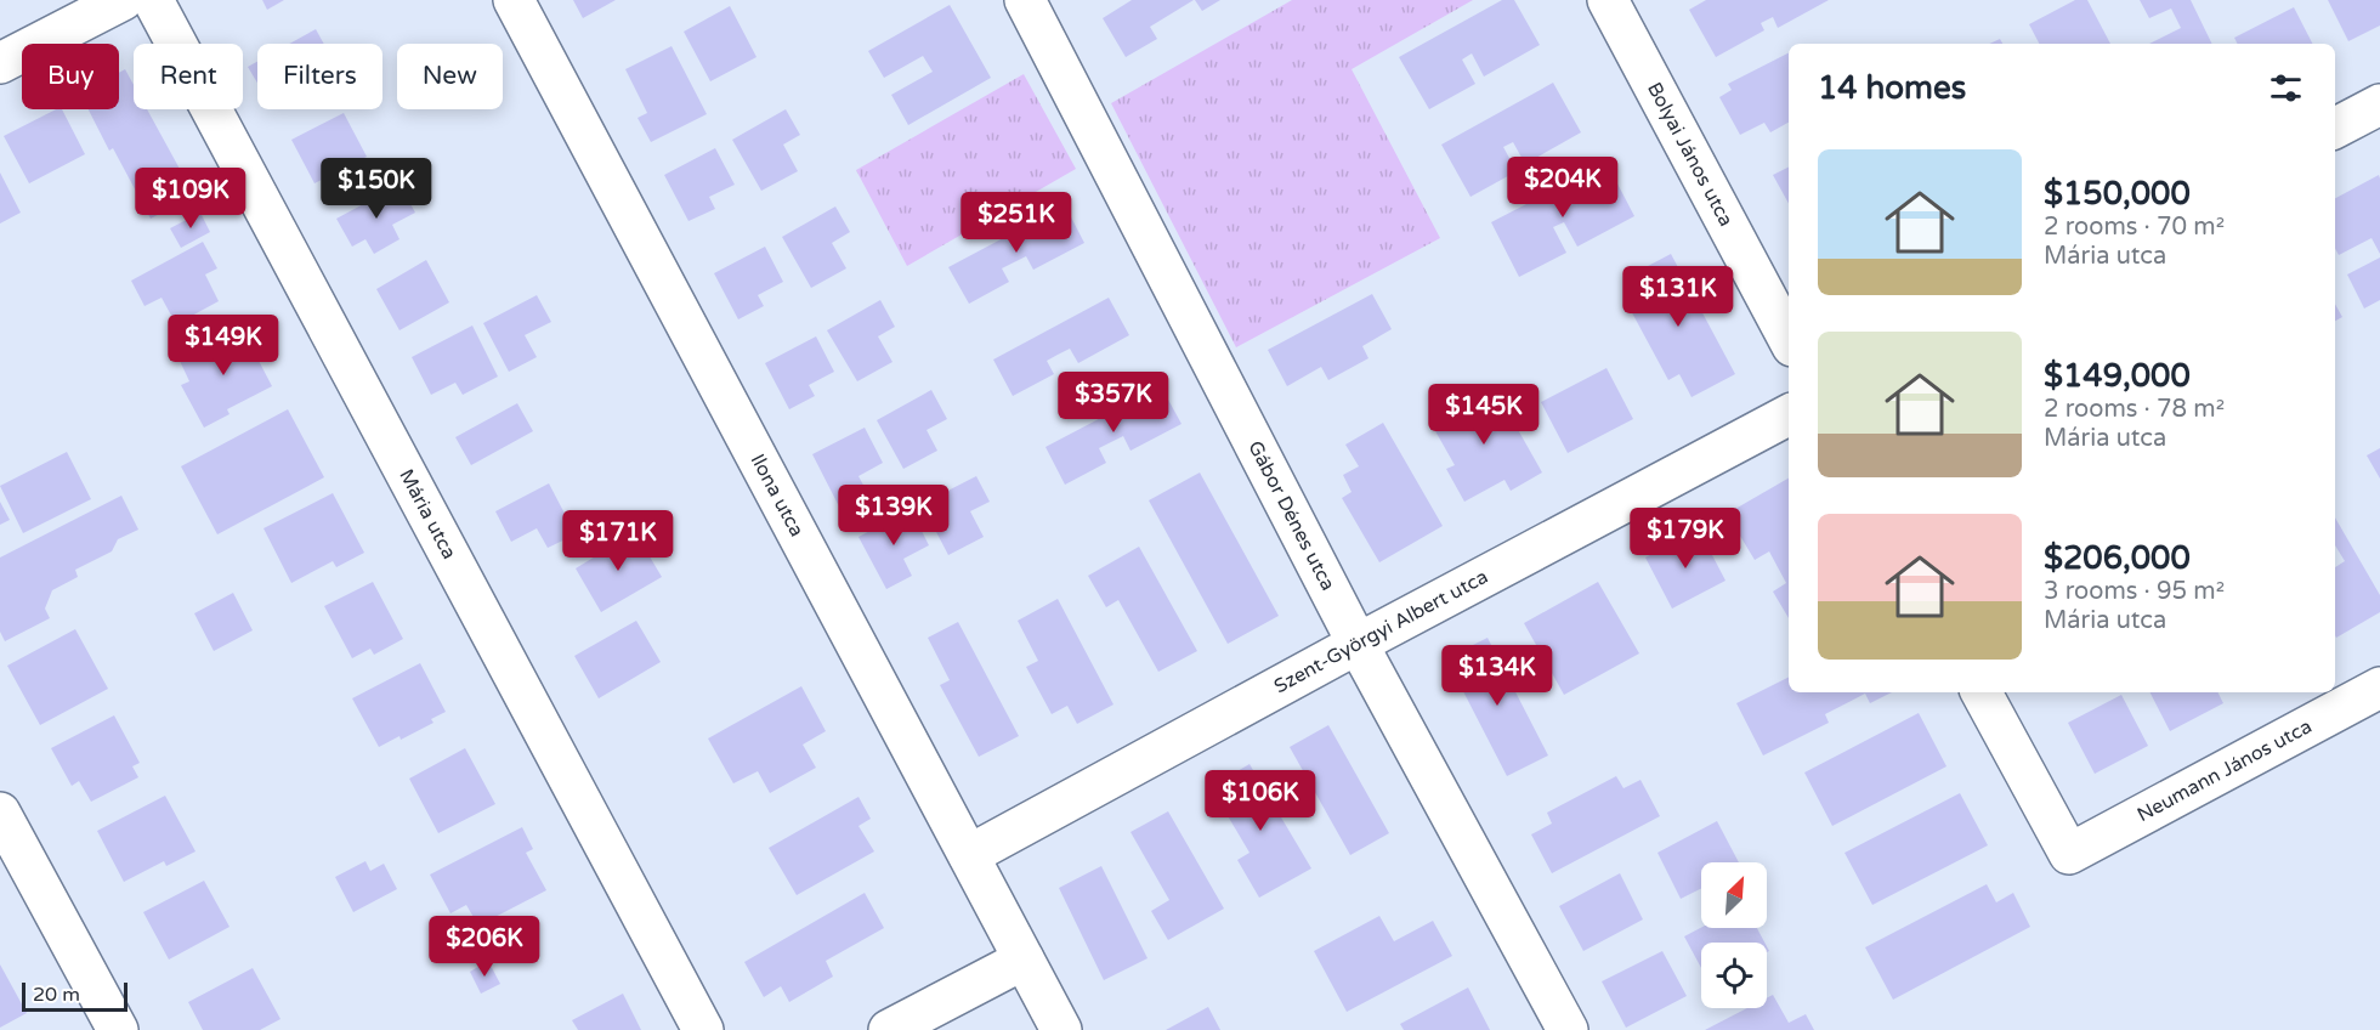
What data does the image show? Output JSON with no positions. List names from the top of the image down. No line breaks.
{"streets":{"street":["Bolyai János utca","Ilona utca","Mária utca","Gábor Dénes utca","Szent-Györgyi Albert utca","Neumann János utca"]},"crossings":[["Ilona utca","Szent-Györgyi Albert utca"],["Gábor Dénes utca","Szent-Györgyi Albert utca"]],"scale_bar":"20 m","north":"top right","page":{"chip":["Buy","Rent","Filters","New"],"heading":"14 homes","list":[{"name":"$150,000","note":"2 rooms · 70 m² · Mária utca"},{"name":"$149,000","note":"2 rooms · 78 m² · Mária utca"},{"name":"$206,000","note":"3 rooms · 95 m² · Mária utca"}],"price":["$204K","$150K","$109K","$251K","$131K","$149K","$357K","$145K","$139K","$179K","$171K","$134K","$106K","$206K"],"scale":"20 m"}}
